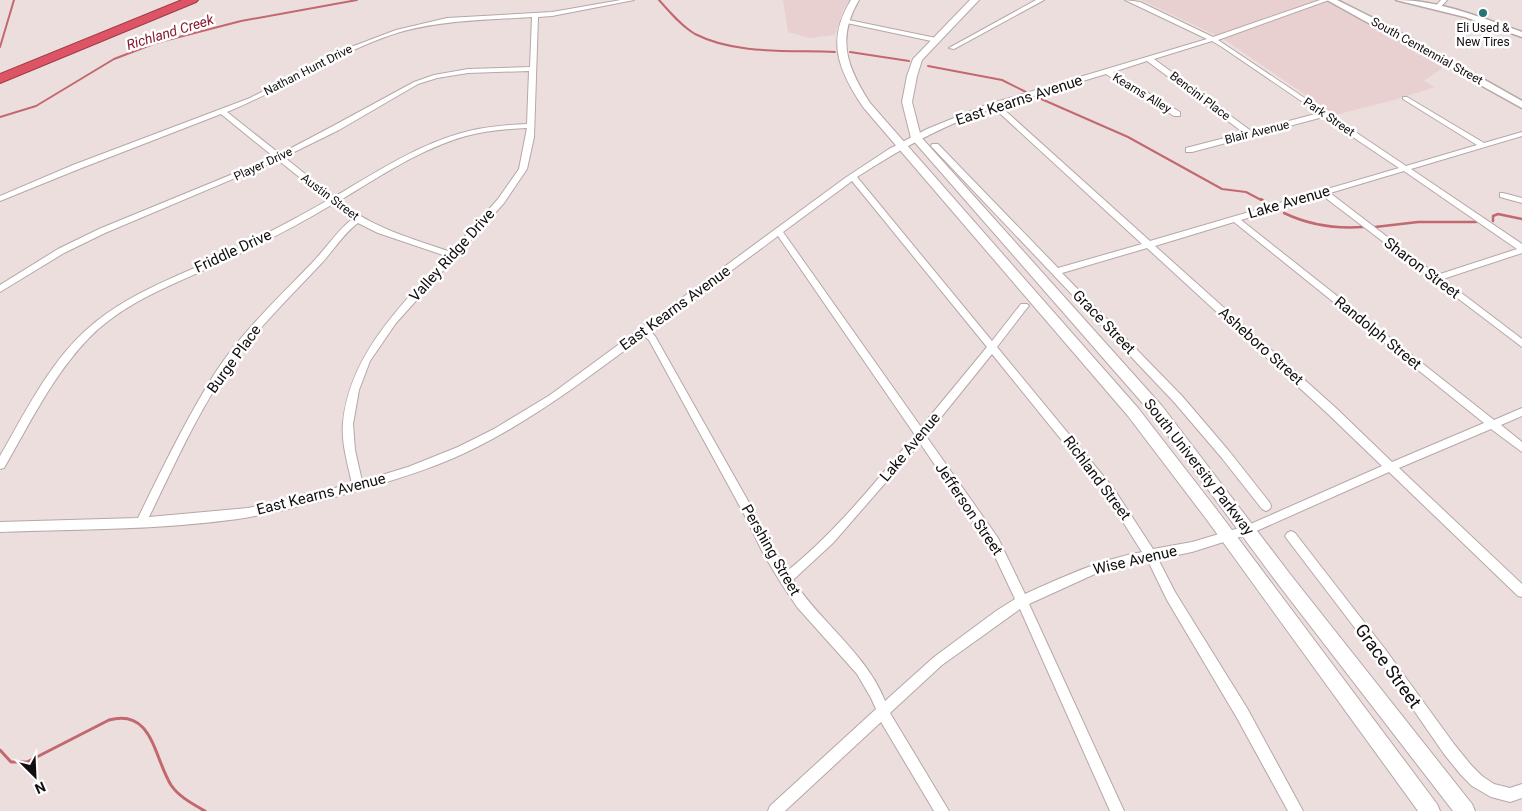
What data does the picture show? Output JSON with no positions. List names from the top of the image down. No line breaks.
{"streets":{"main road":["South University Parkway"],"street":["South Centennial Street","Nathan Hunt Drive","Kearns Alley","Bencini Place","East Kearns Avenue","Park Street","Blair Avenue","Player Drive","Austin Street","Lake Avenue","Friddle Drive","Valley Ridge Drive","Sharon Street","Grace Street","Randolph Street","Asheboro Street","Burge Place","Richland Street","Jefferson Street","Pershing Street","Wise Avenue"]},"crossings":[["Nathan Hunt Drive","Austin Street"],["Nathan Hunt Drive","Valley Ridge Drive"],["Kearns Alley","East Kearns Avenue"],["Bencini Place","East Kearns Avenue"],["Bencini Place","Blair Avenue"],["East Kearns Avenue","Park Street"],["East Kearns Avenue","Valley Ridge Drive"],["East Kearns Avenue","Asheboro Street"],["East Kearns Avenue","Burge Place"],["East Kearns Avenue","South University Parkway"],["East Kearns Avenue","Richland Street"],["East Kearns Avenue","Jefferson Street"],["East Kearns Avenue","Pershing Street"],["Park Street","Blair Avenue"],["Park Street","Lake Avenue"],["Player Drive","Austin Street"],["Player Drive","Valley Ridge Drive"],["Austin Street","Friddle Drive"],["Austin Street","Valley Ridge Drive"],["Austin Street","Burge Place"],["Lake Avenue","Sharon Street"],["Lake Avenue","Grace Street"],["Lake Avenue","Randolph Street"],["Lake Avenue","Asheboro Street"],["Lake Avenue","Richland Street"],["Lake Avenue","Jefferson Street"],["Lake Avenue","Pershing Street"],["Friddle Drive","Valley Ridge Drive"],["Randolph Street","Wise Avenue"],["Asheboro Street","Wise Avenue"],["South University Parkway","Wise Avenue"],["Richland Street","Wise Avenue"],["Jefferson Street","Wise Avenue"],["Pershing Street","Wise Avenue"]],"water":["Richland Creek"],"places":["Eli Used & New Tires"],"north":"bottom right"}
